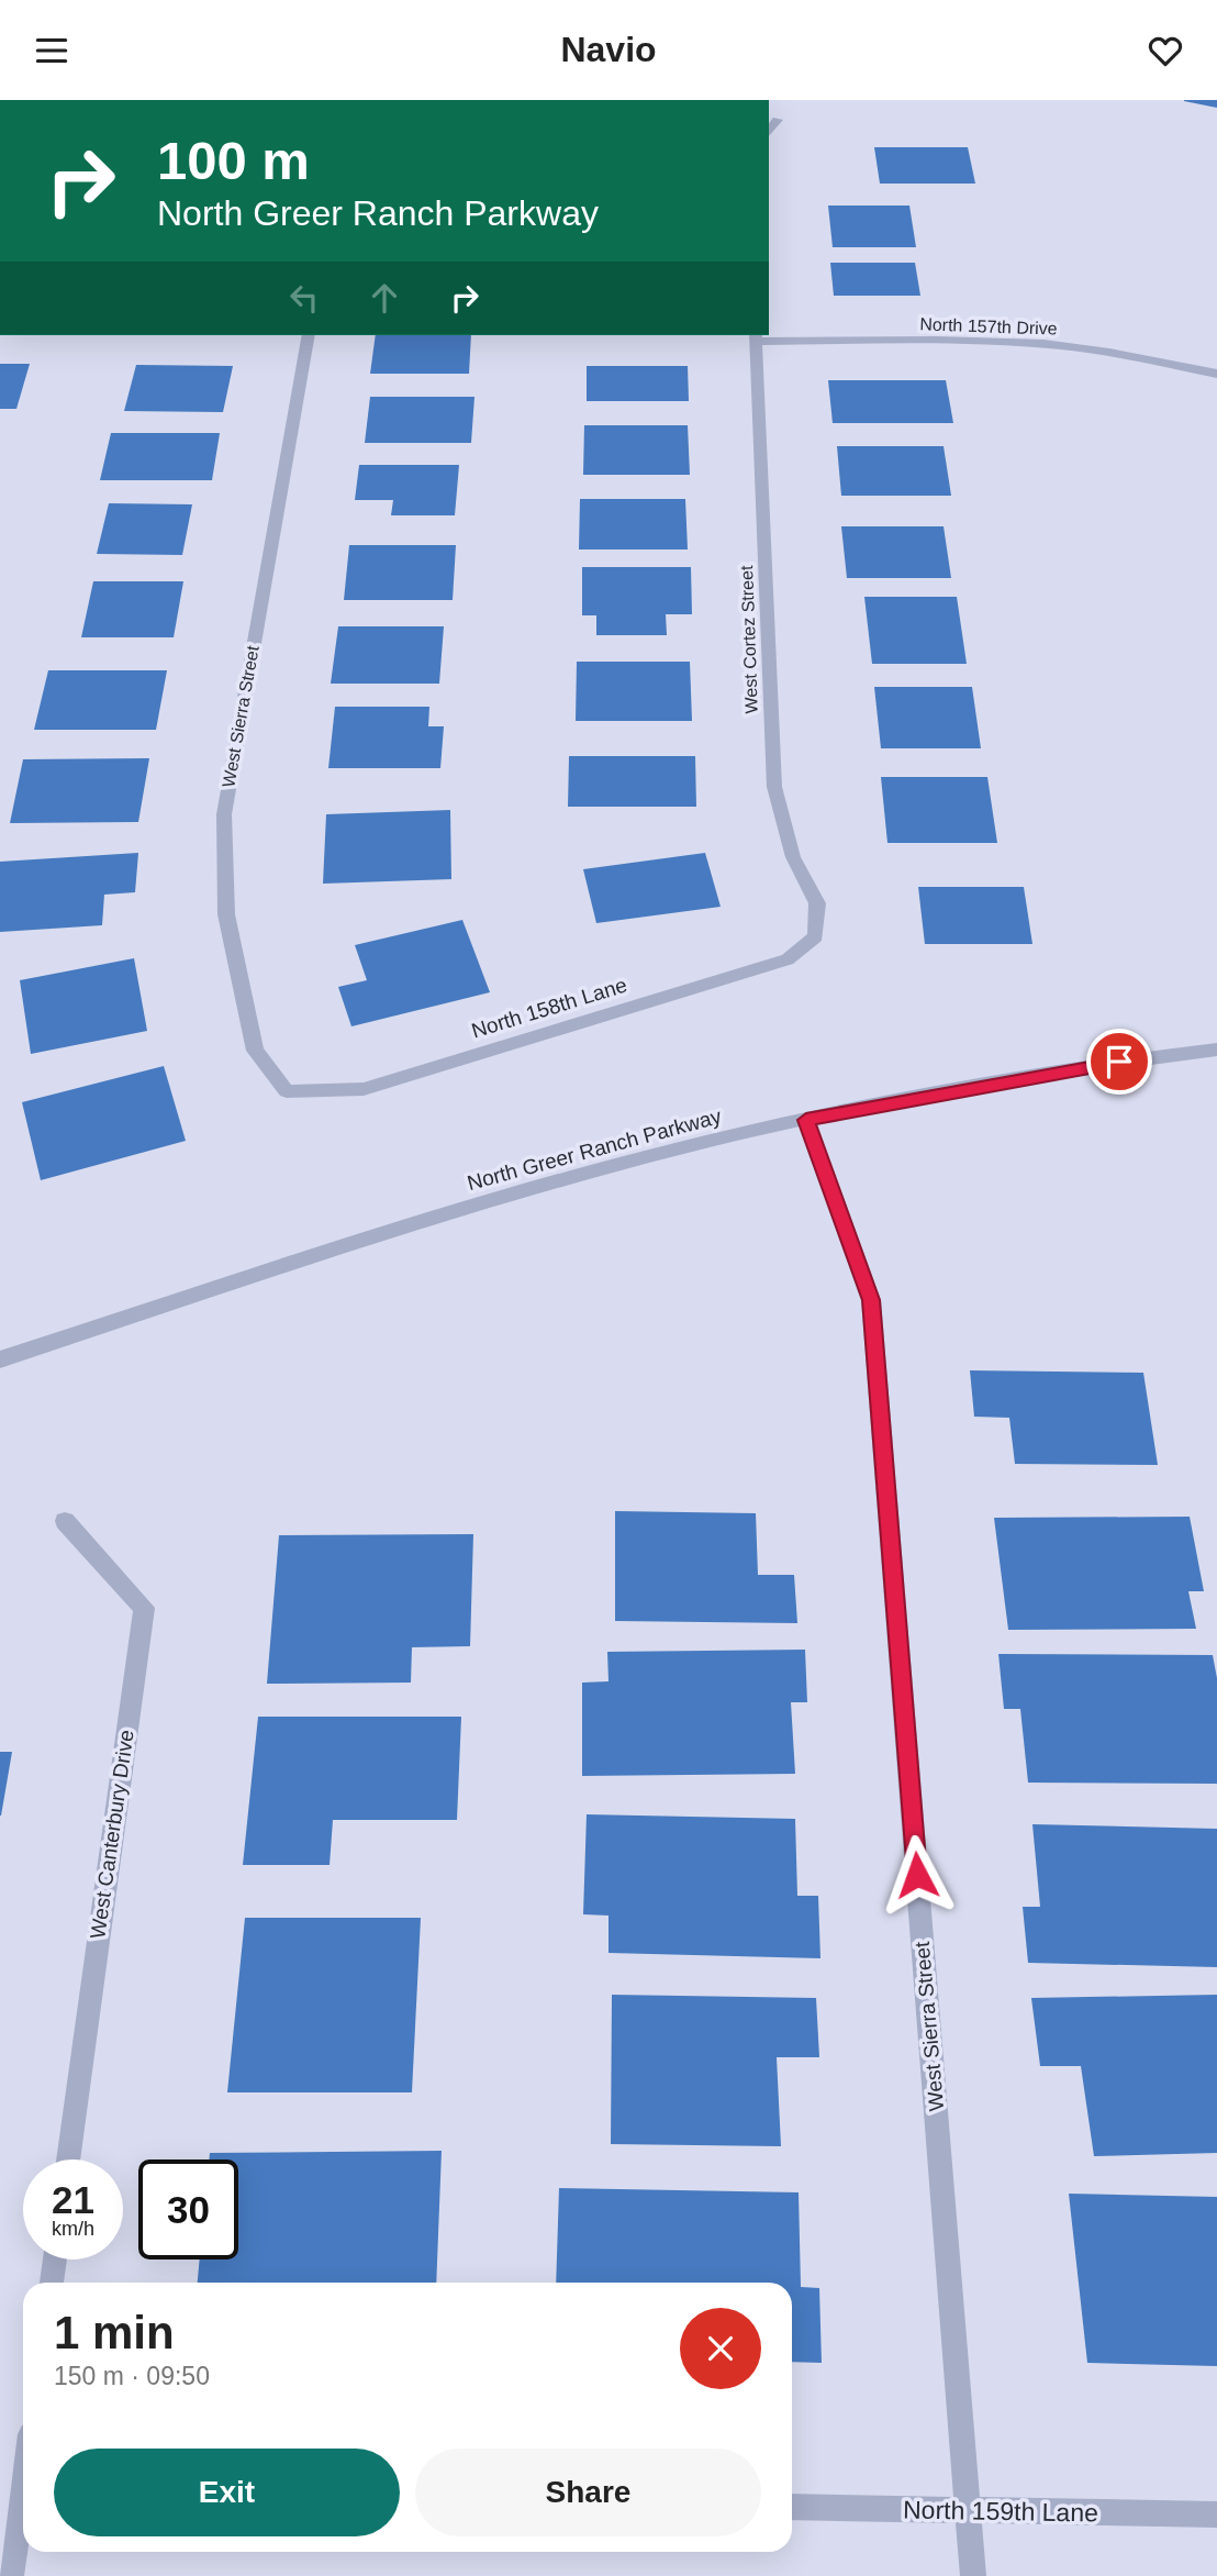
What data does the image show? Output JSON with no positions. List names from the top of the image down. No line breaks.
{"streets":{"street":["North 157th Drive","West Cortez Street","West Sierra Street","North 158th Lane","North Greer Ranch Parkway","West Canterbury Drive","North 159th Lane"]},"crossings":[["North 157th Drive","West Cortez Street"],["West Cortez Street","North 158th Lane"],["West Sierra Street","North 158th Lane"],["West Sierra Street","North Greer Ranch Parkway"],["West Sierra Street","North 159th Lane"]],"page":{"header":"Navio","turn":["100 m","North Greer Ranch Parkway"],"speed":"21 km/h","limit":"30","heading":["1 min","150 m · 09:50"],"buttons":["Exit","Share"]}}
